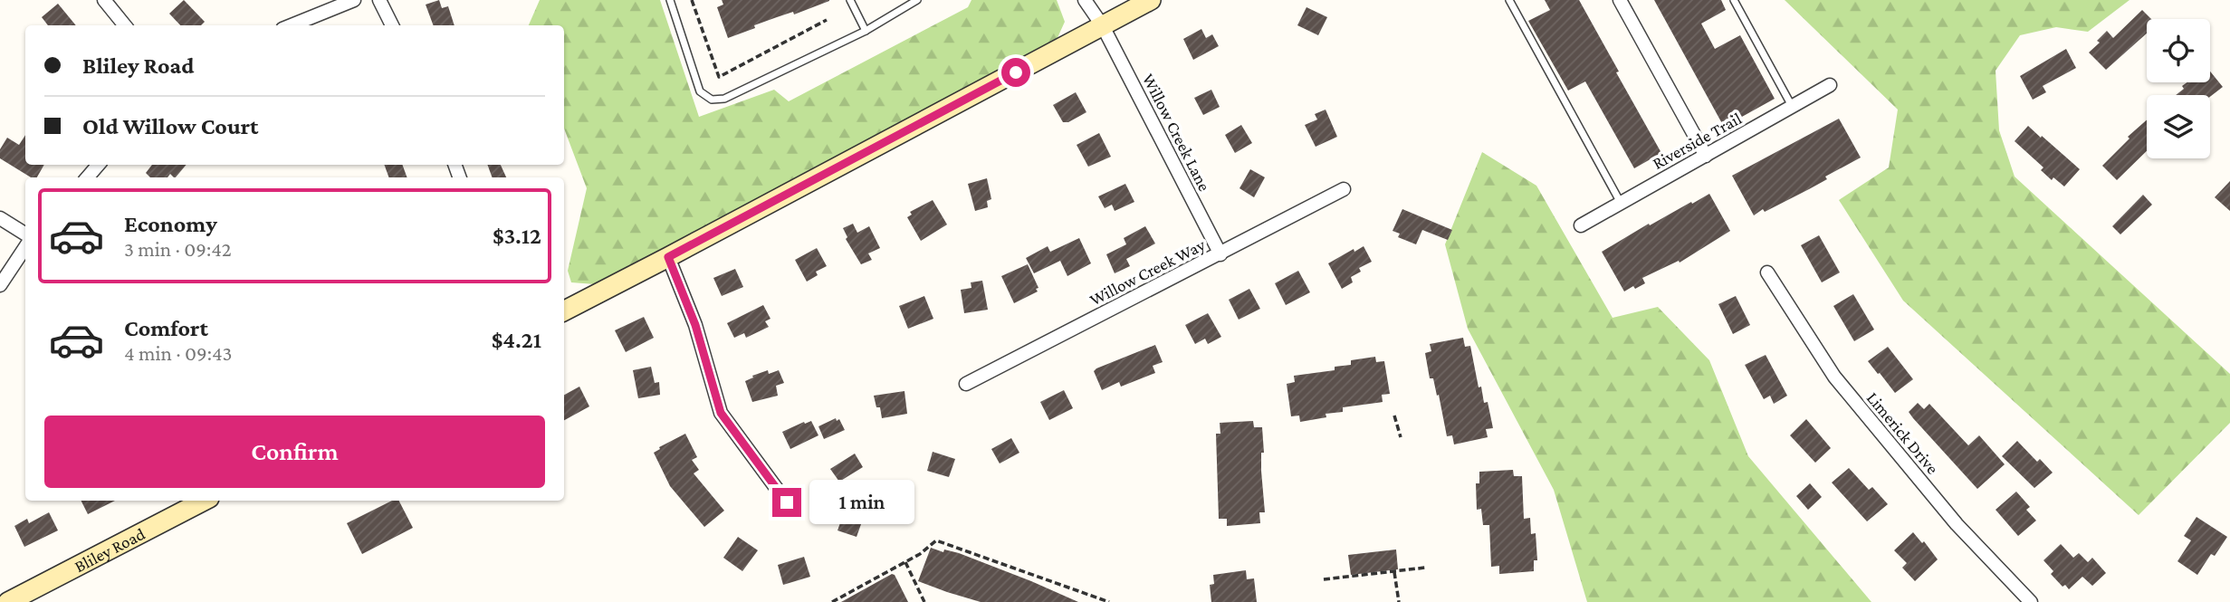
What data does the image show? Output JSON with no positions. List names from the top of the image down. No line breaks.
{"streets":{"street":["Willow Creek Lane","Riverside Trail","Willow Creek Way","Limerick Drive","Bliley Road"]},"crossings":[["Willow Creek Lane","Willow Creek Way"]],"page":{"banner":["Bliley Road","Old Willow Court"],"list":[{"name":"Economy","note":"3 min · 09:42","value":"$3.12"},{"name":"Comfort","note":"4 min · 09:43","value":"$4.21"}],"buttons":"Confirm","bubble":"1 min"}}
